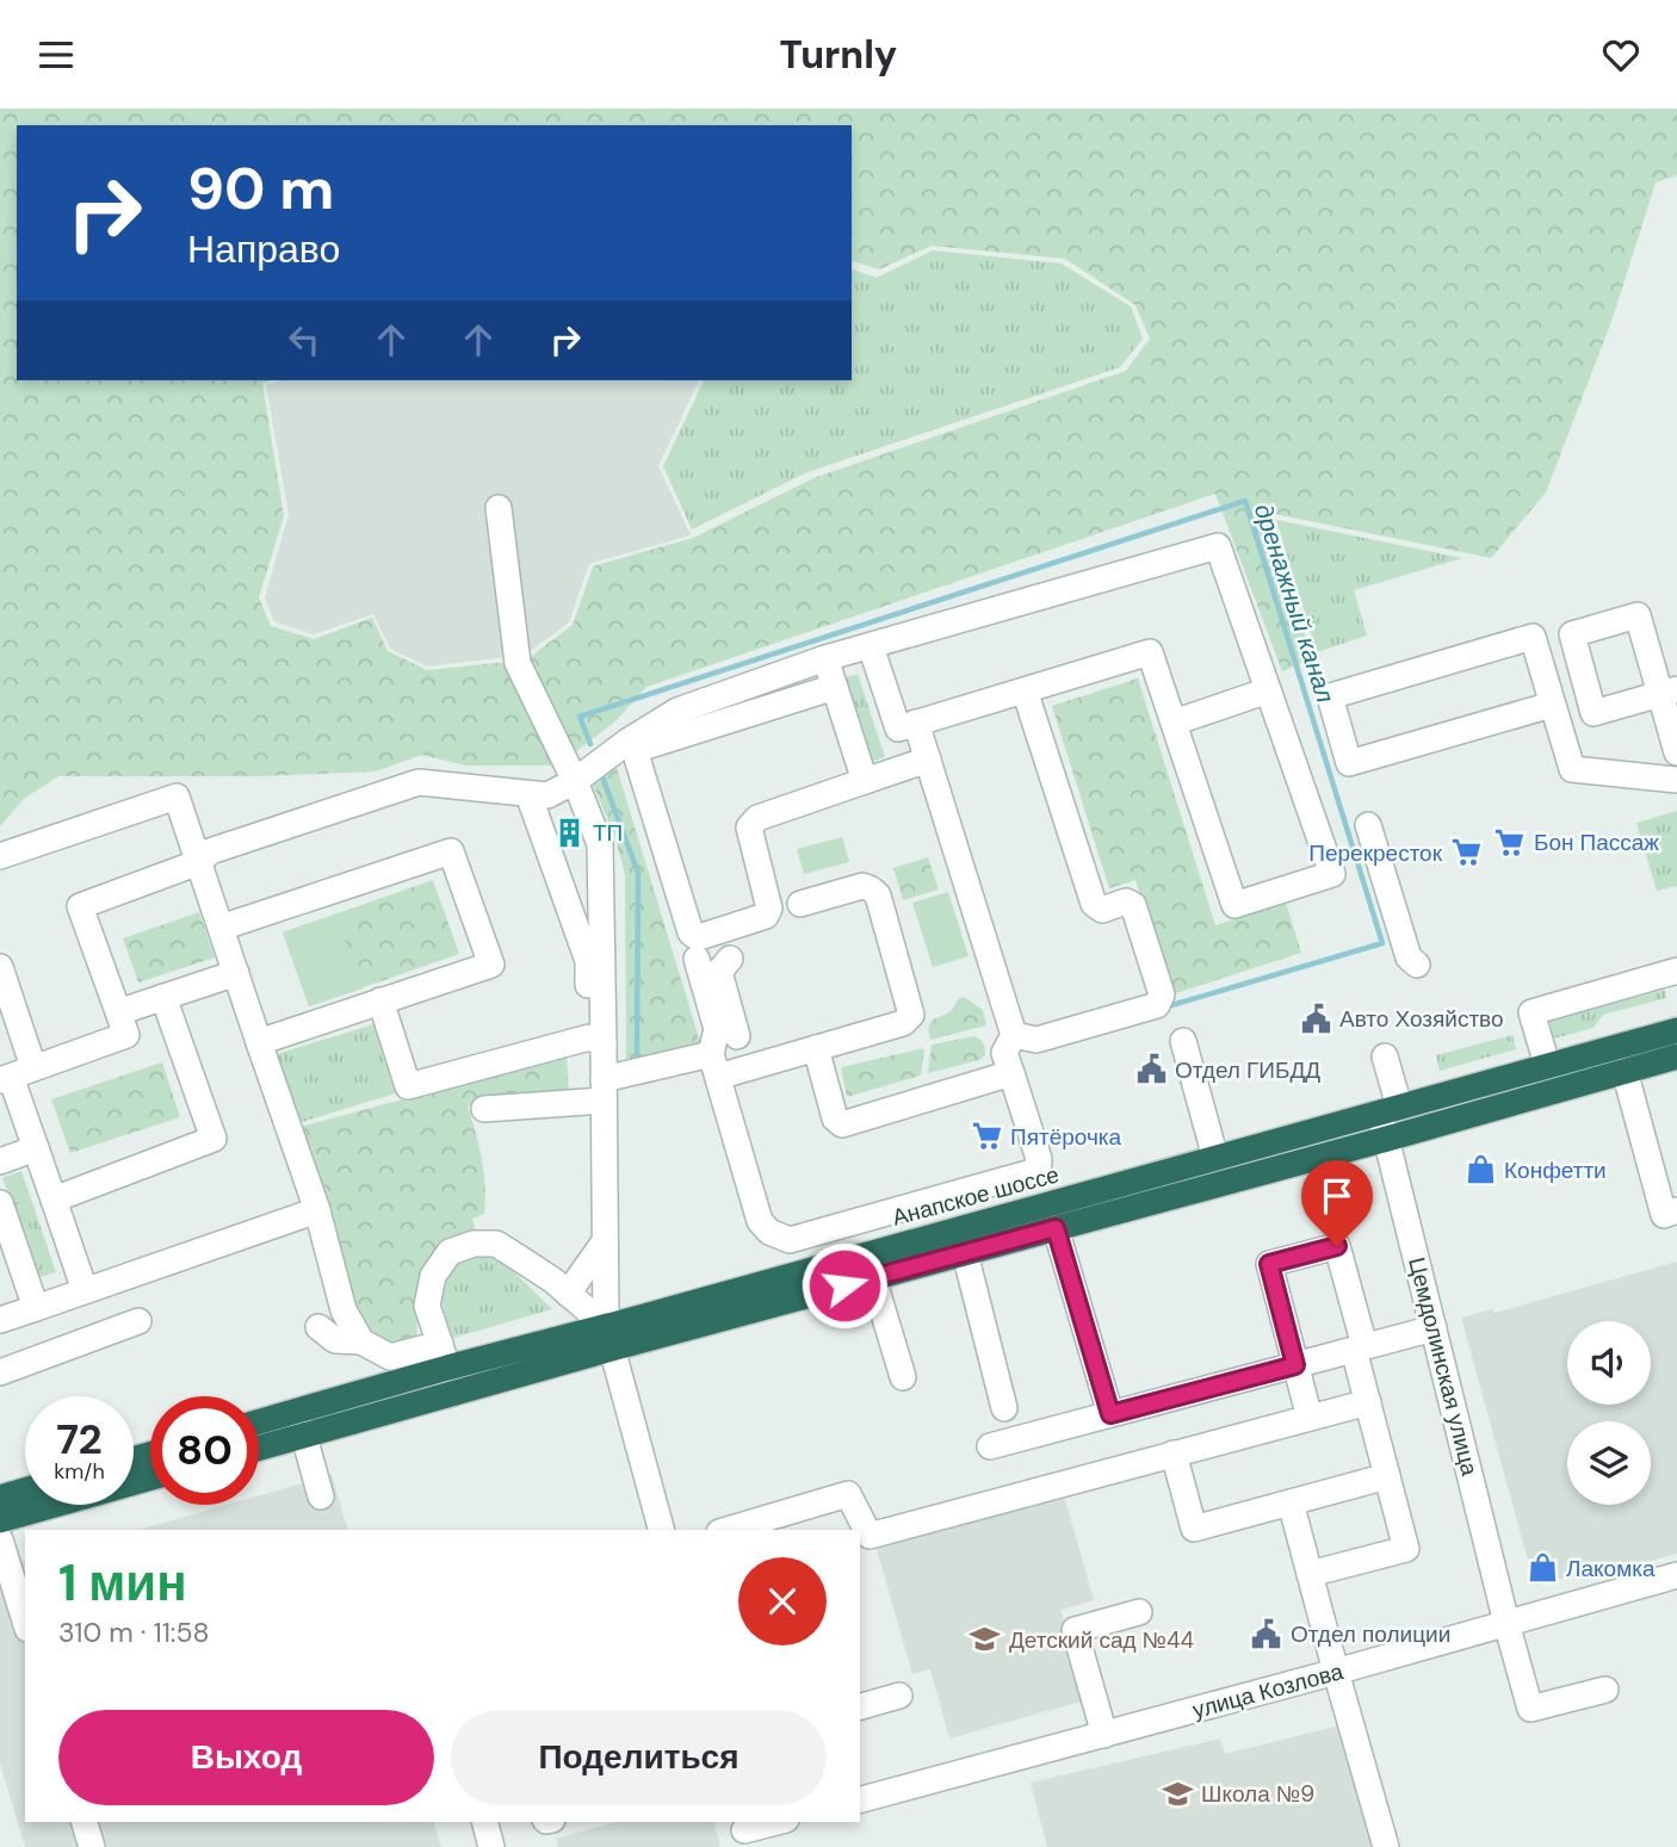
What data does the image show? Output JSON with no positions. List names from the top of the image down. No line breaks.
{"streets":{"highway":["Анапское шоссе"],"street":["Цемдолинская улица","улица Козлова"]},"crossings":[["Анапское шоссе","Цемдолинская улица"],["Цемдолинская улица","улица Козлова"]],"water":["дренажный канал"],"places":{"building":["ТП"],"supermarket":["Бон Пассаж","Перекресток","Пятёрочка"],"public building":["Авто Хозяйство","Отдел ГИБДД","Отдел полиции"],"shop":["Конфетти","Лакомка"],"school or university":["Детский сад №44","Школа №9"]},"page":{"header":"Turnly","turn":["90 m","Направо"],"speed":"72 km/h","limit":"80","heading":["1 мин","310 m · 11:58"],"buttons":["Выход","Поделиться"]}}
